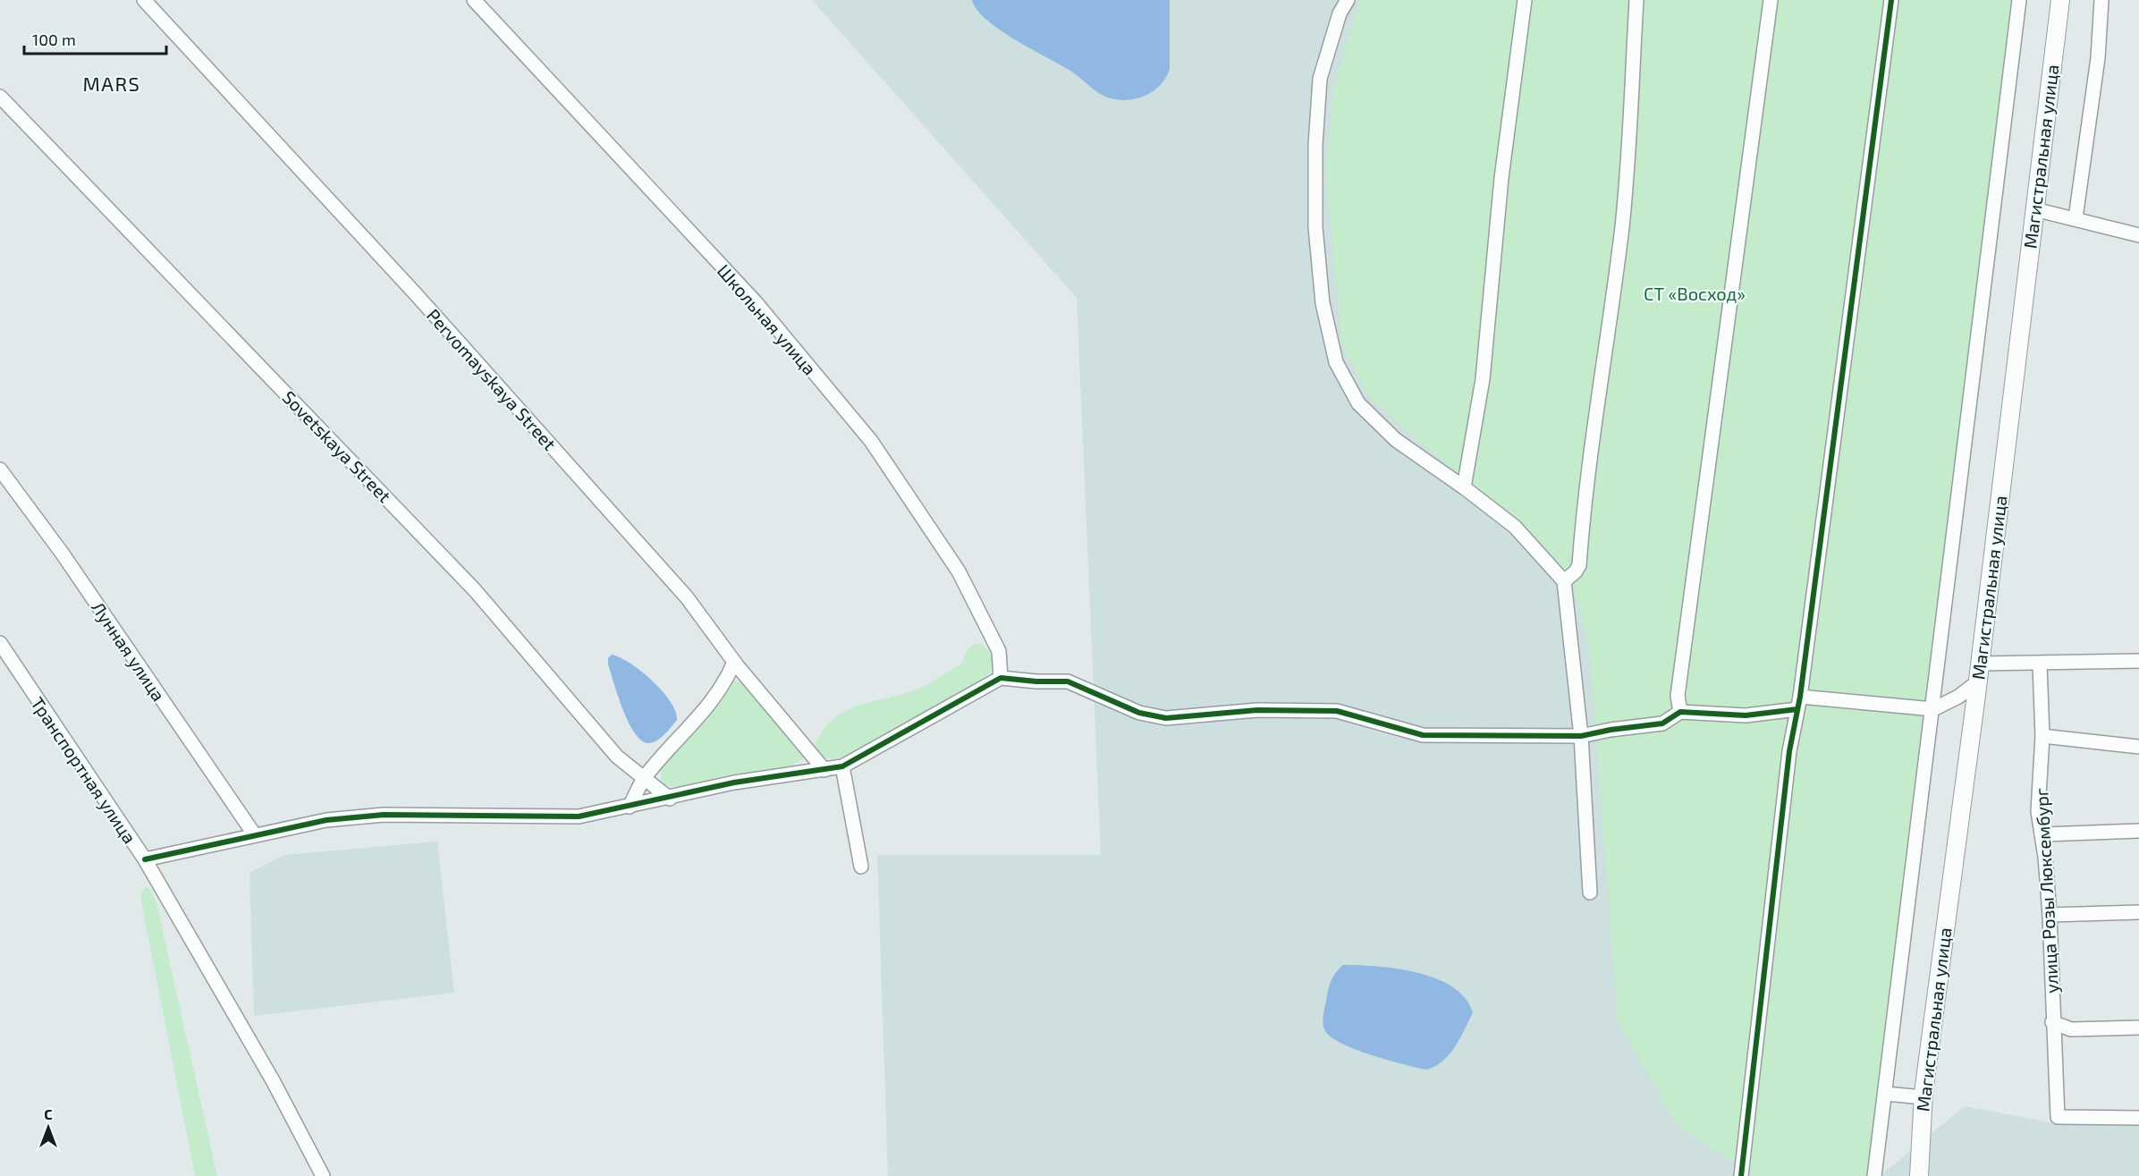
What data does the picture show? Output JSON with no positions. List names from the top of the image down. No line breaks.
{"streets":{"main road":["Магистральная улица"],"street":["Школьная улица","Pervomayskaya Street","Sovetskaya Street","Лунная улица","Транспортная улица","улица Розы Люксембург"]},"districts":["MARS"],"parks":["СТ «Восход»"],"scale_bar":"100 m","north":"top"}
